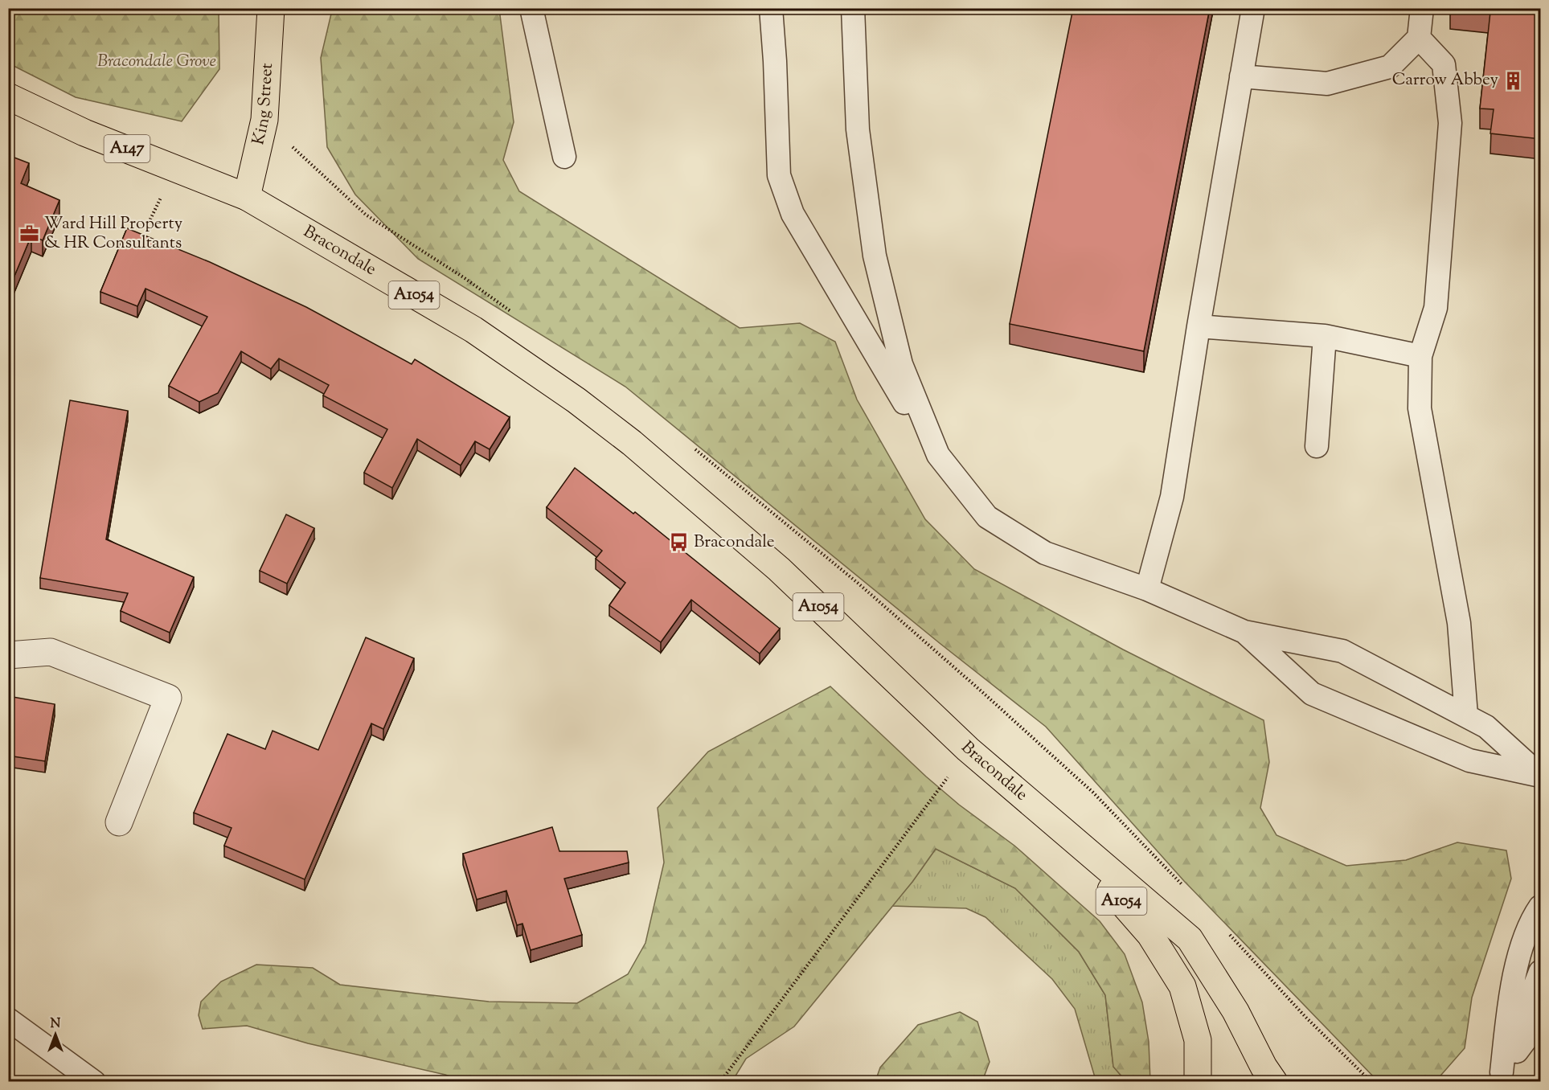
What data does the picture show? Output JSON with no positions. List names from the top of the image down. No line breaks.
{"streets":{"main road":["King Street","A147","Bracondale","A1054"]},"crossings":[["King Street","Bracondale"]],"parks":["Bracondale Grove"],"places":{"building":["Carrow Abbey"],"office":["Ward Hill Property & HR Consultants"],"bus stop":["Bracondale"]},"north":"top"}
